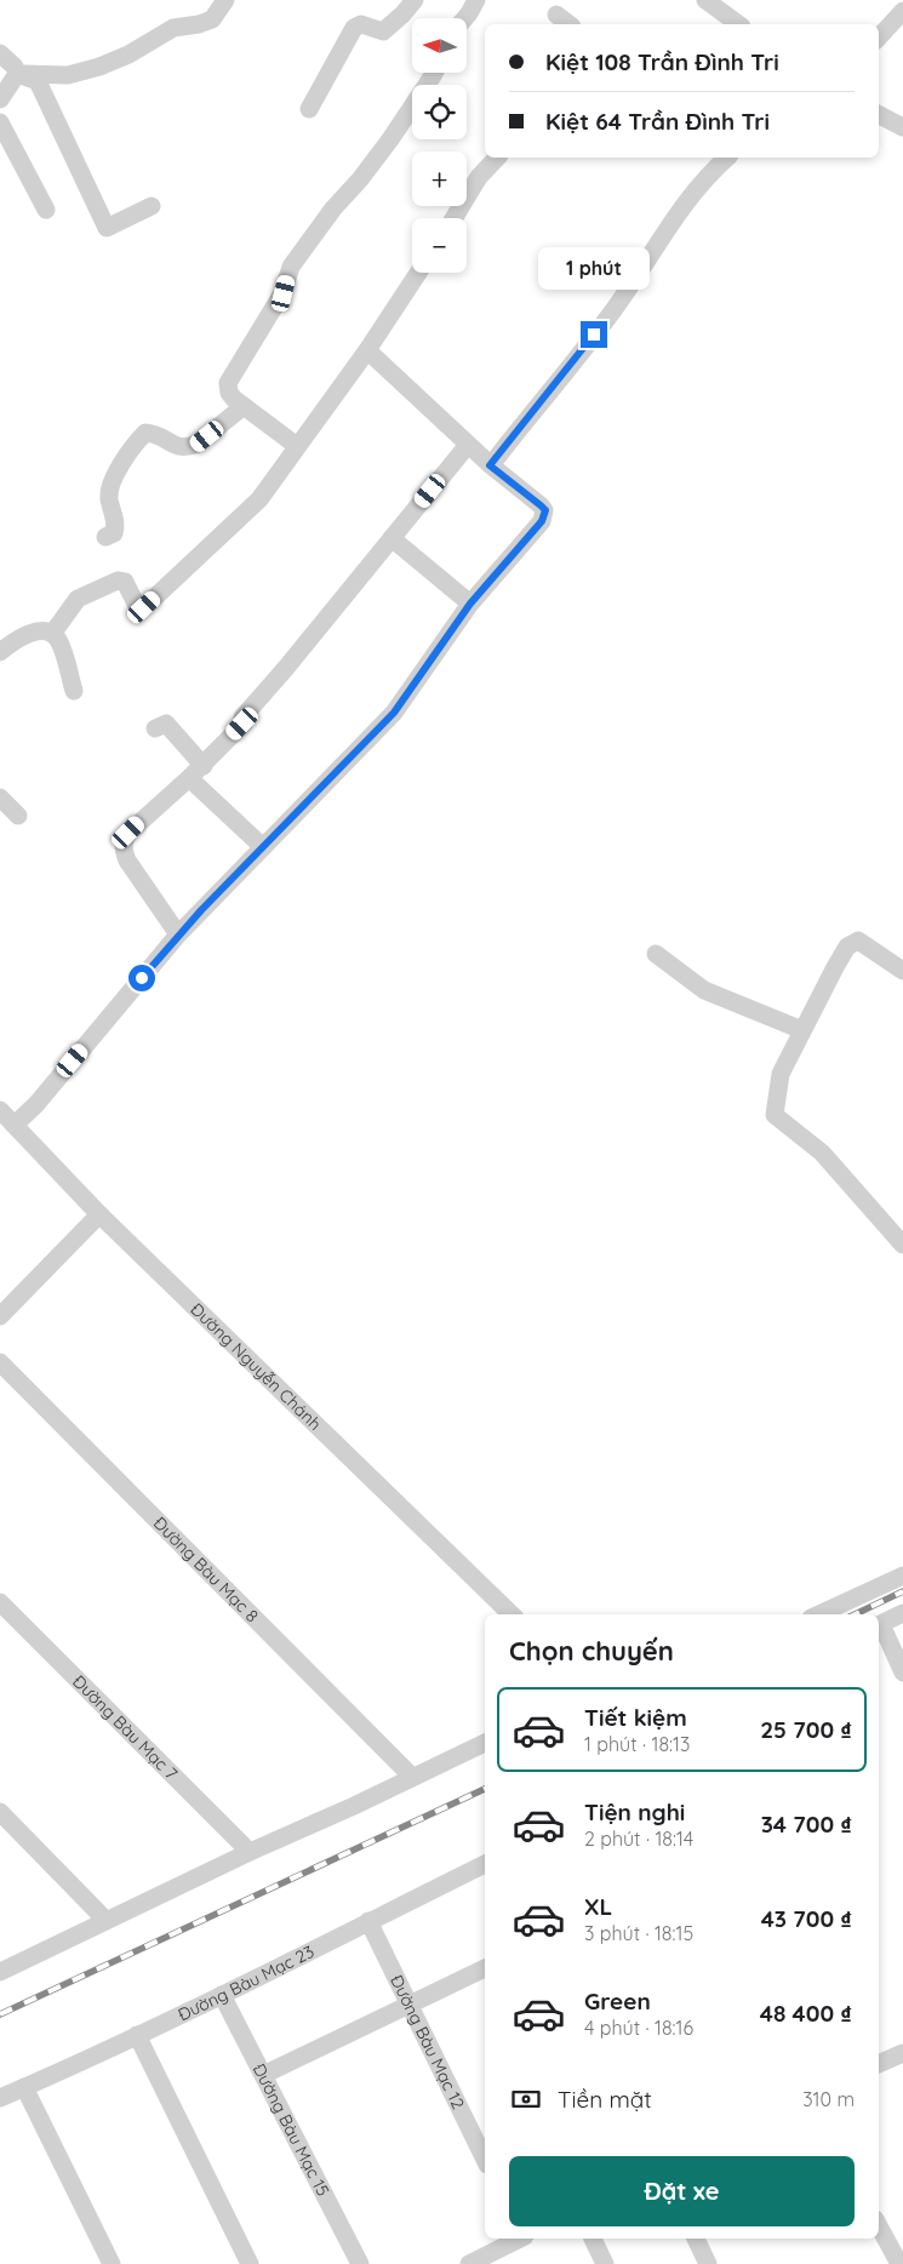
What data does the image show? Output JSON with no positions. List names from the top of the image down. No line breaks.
{"streets":{"street":["Đường Nguyễn Chánh","Đường Bàu Mạc 8","Đường Bàu Mạc 7","Đường Bàu Mạc 23","Đường Bàu Mạc 12","Đường Bàu Mạc 15"]},"crossings":[["Đường Bàu Mạc 23","Đường Bàu Mạc 12"],["Đường Bàu Mạc 23","Đường Bàu Mạc 15"]],"north":"left","page":{"map_buttons":["+","−"],"banner":["Kiệt 108 Trần Đình Tri","Kiệt 64 Trần Đình Tri"],"bubble":"1 phút","heading":"Chọn chuyến","list":[{"name":"Tiết kiệm","note":"1 phút · 18:13","value":"25 700 ₫"},{"name":"Tiện nghi","note":"2 phút · 18:14","value":"34 700 ₫"},{"name":"XL","note":"3 phút · 18:15","value":"43 700 ₫"},{"name":"Green","note":"4 phút · 18:16","value":"48 400 ₫"}],"pay":["Tiền mặt","310 m"],"buttons":"Đặt xe"}}
